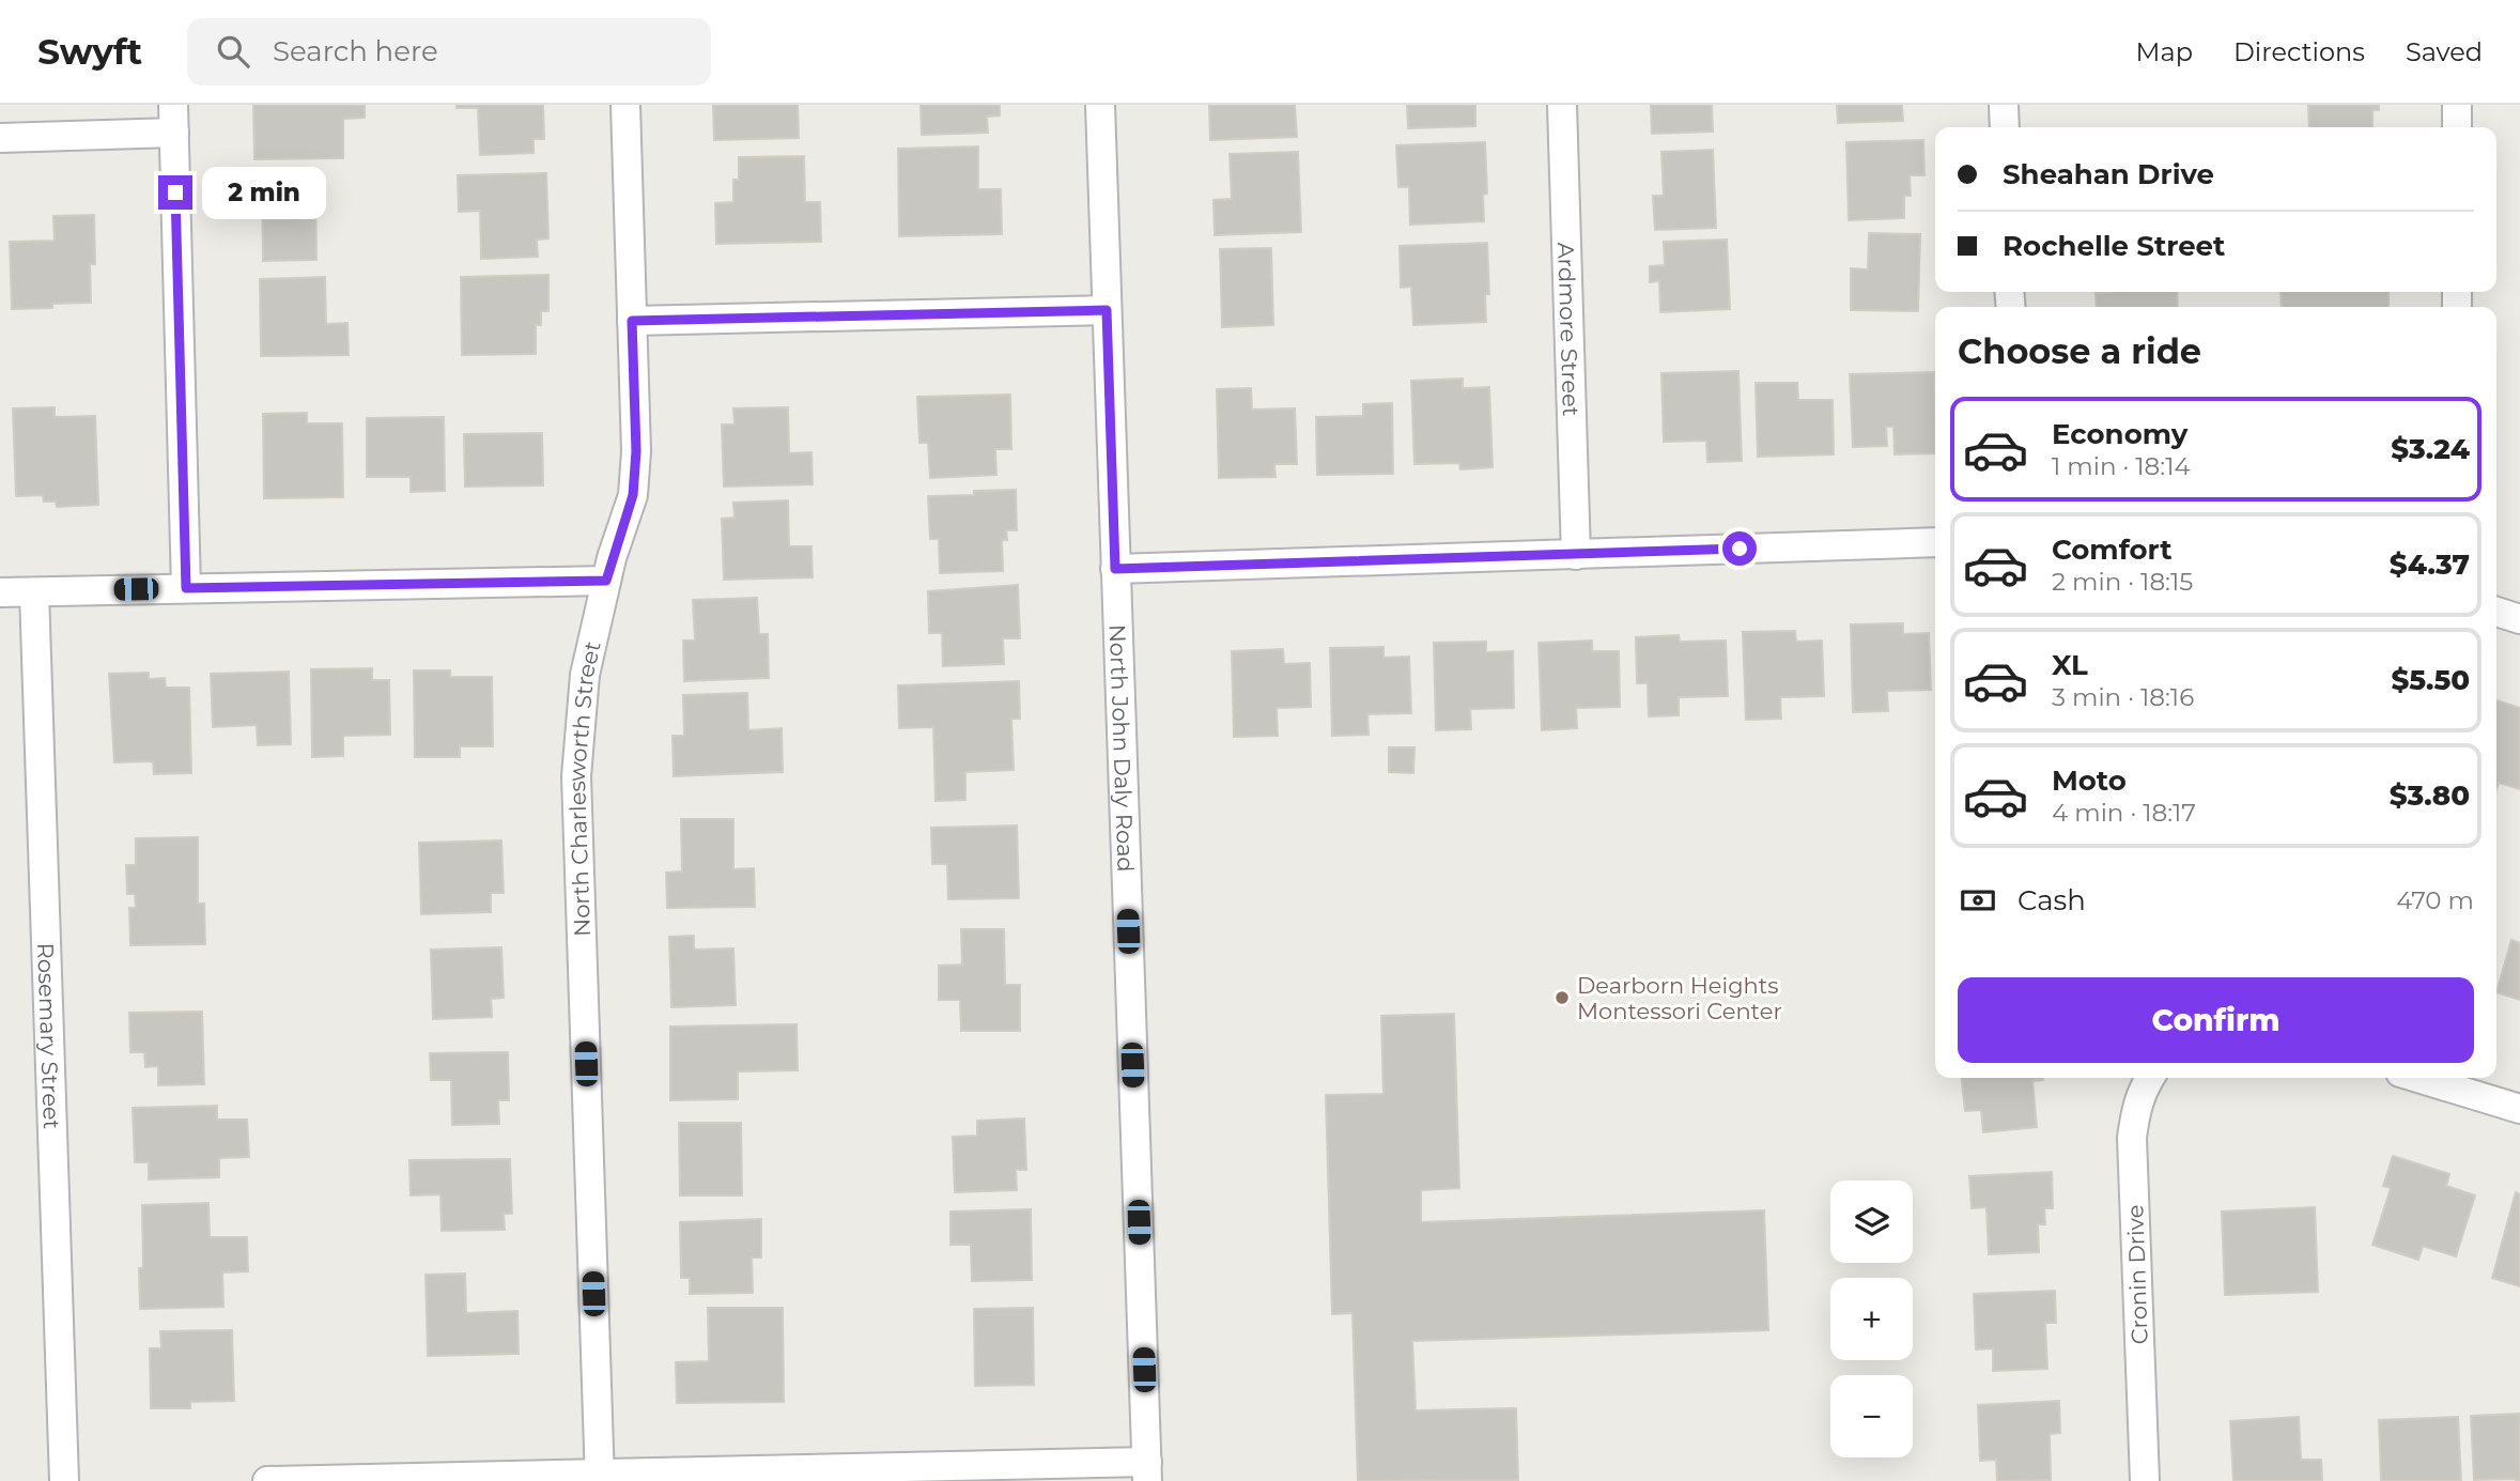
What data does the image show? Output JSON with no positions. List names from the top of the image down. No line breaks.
{"streets":{"street":["Ardmore Street","North John Daly Road","North Charlesworth Street","Rosemary Street","Cronin Drive"]},"places":["Dearborn Heights Montessori Center"],"page":{"header":"Swyft","search":"Search here","nav":["Map","Directions","Saved"],"banner":["Sheahan Drive","Rochelle Street"],"bubble":"2 min","heading":"Choose a ride","list":[{"name":"Economy","note":"1 min · 18:14","value":"$3.24"},{"name":"Comfort","note":"2 min · 18:15","value":"$4.37"},{"name":"XL","note":"3 min · 18:16","value":"$5.50"},{"name":"Moto","note":"4 min · 18:17","value":"$3.80"}],"pay":["Cash","470 m"],"buttons":"Confirm","map_buttons":["+","−"]}}
